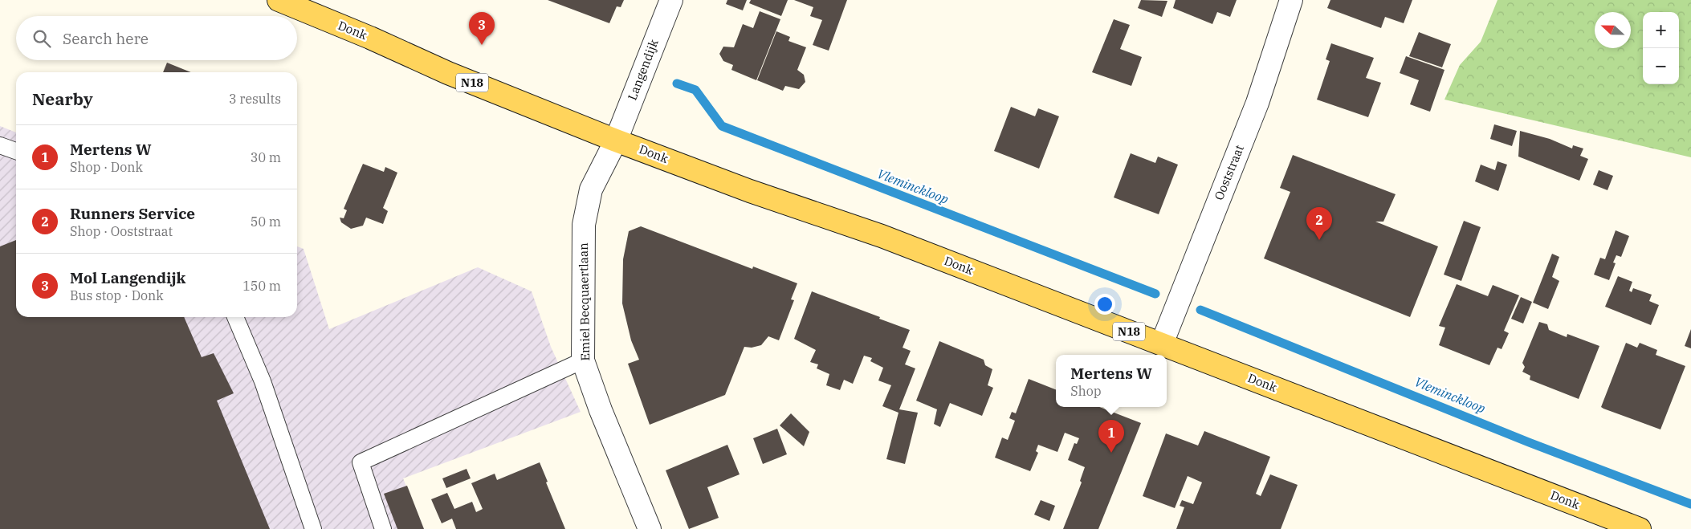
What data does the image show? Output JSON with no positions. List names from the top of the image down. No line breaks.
{"streets":{"main road":["Donk","N18"],"street":["Langendijk","Ooststraat","Emiel Becquaertlaan"]},"crossings":[["Donk","Langendijk"],["Donk","Ooststraat"],["Donk","Emiel Becquaertlaan"],["Langendijk","Emiel Becquaertlaan"]],"water":["Vleminckloop"],"north":"left","page":{"map_buttons":["+","−"],"pins":["3","2","1"],"search":"Search here","heading":["Nearby","3 results"],"list":[{"mark":"1","name":"Mertens W","note":"Shop · Donk","value":"30 m"},{"mark":"2","name":"Runners Service","note":"Shop · Ooststraat","value":"50 m"},{"mark":"3","name":"Mol Langendijk","note":"Bus stop · Donk","value":"150 m"}],"popup":["Mertens W","Shop"]}}
